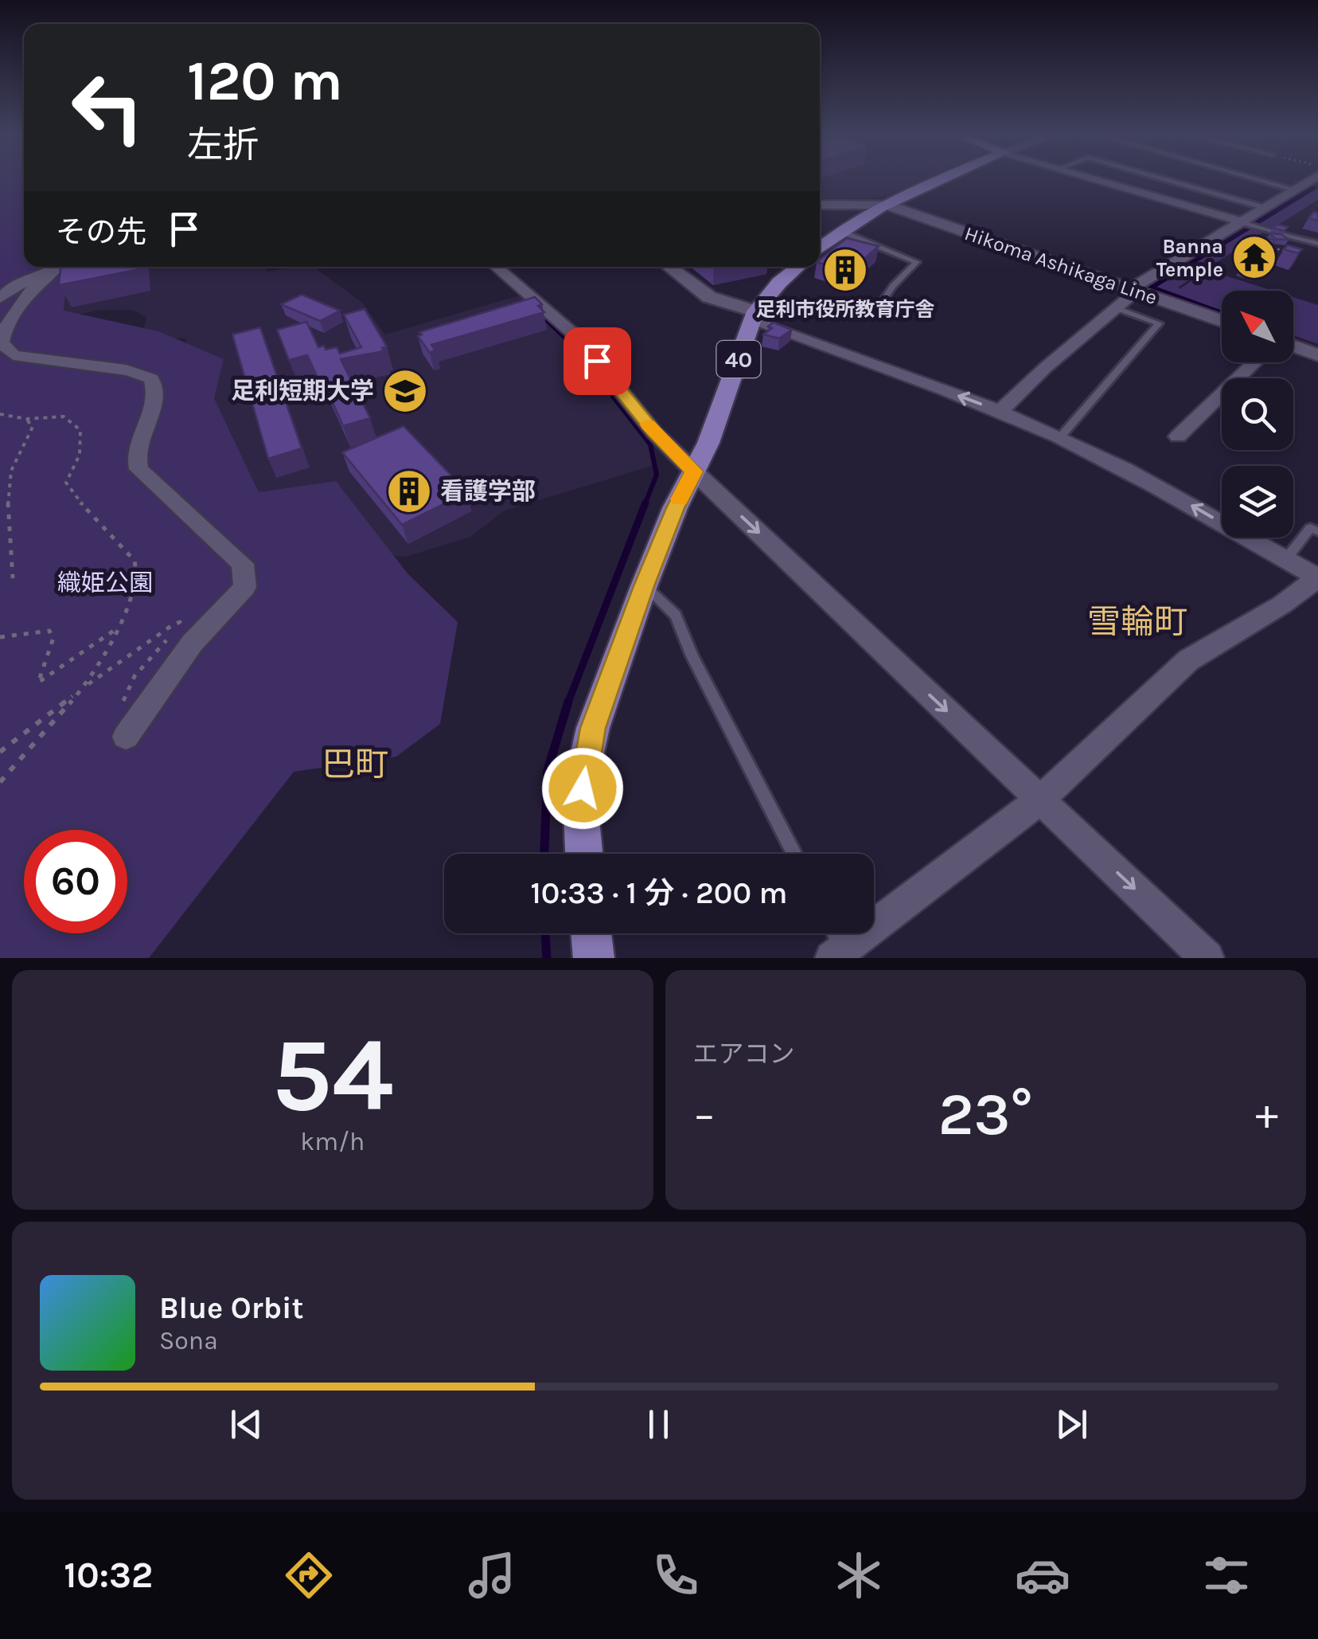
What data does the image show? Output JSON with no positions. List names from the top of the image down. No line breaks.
{"streets":{"main road":["40"],"street":["Hikoma Ashikaga Line"]},"districts":["雪輪町","巴町"],"parks":["織姫公園"],"places":{"temple":["Banna Temple"],"building":["足利市役所教育庁舎","看護学部"],"school or university":["足利短期大学"]},"north":"top left","page":{"turn":["120 m","左折"],"then":"その先","limit":"60","trip":"10:33 · 1 分 · 200 m","tile":[["54","km/h"],"エアコン"],"heat":["−","23°","+"],"song":["Blue Orbit","Sona"],"tabs":"10:32"}}
